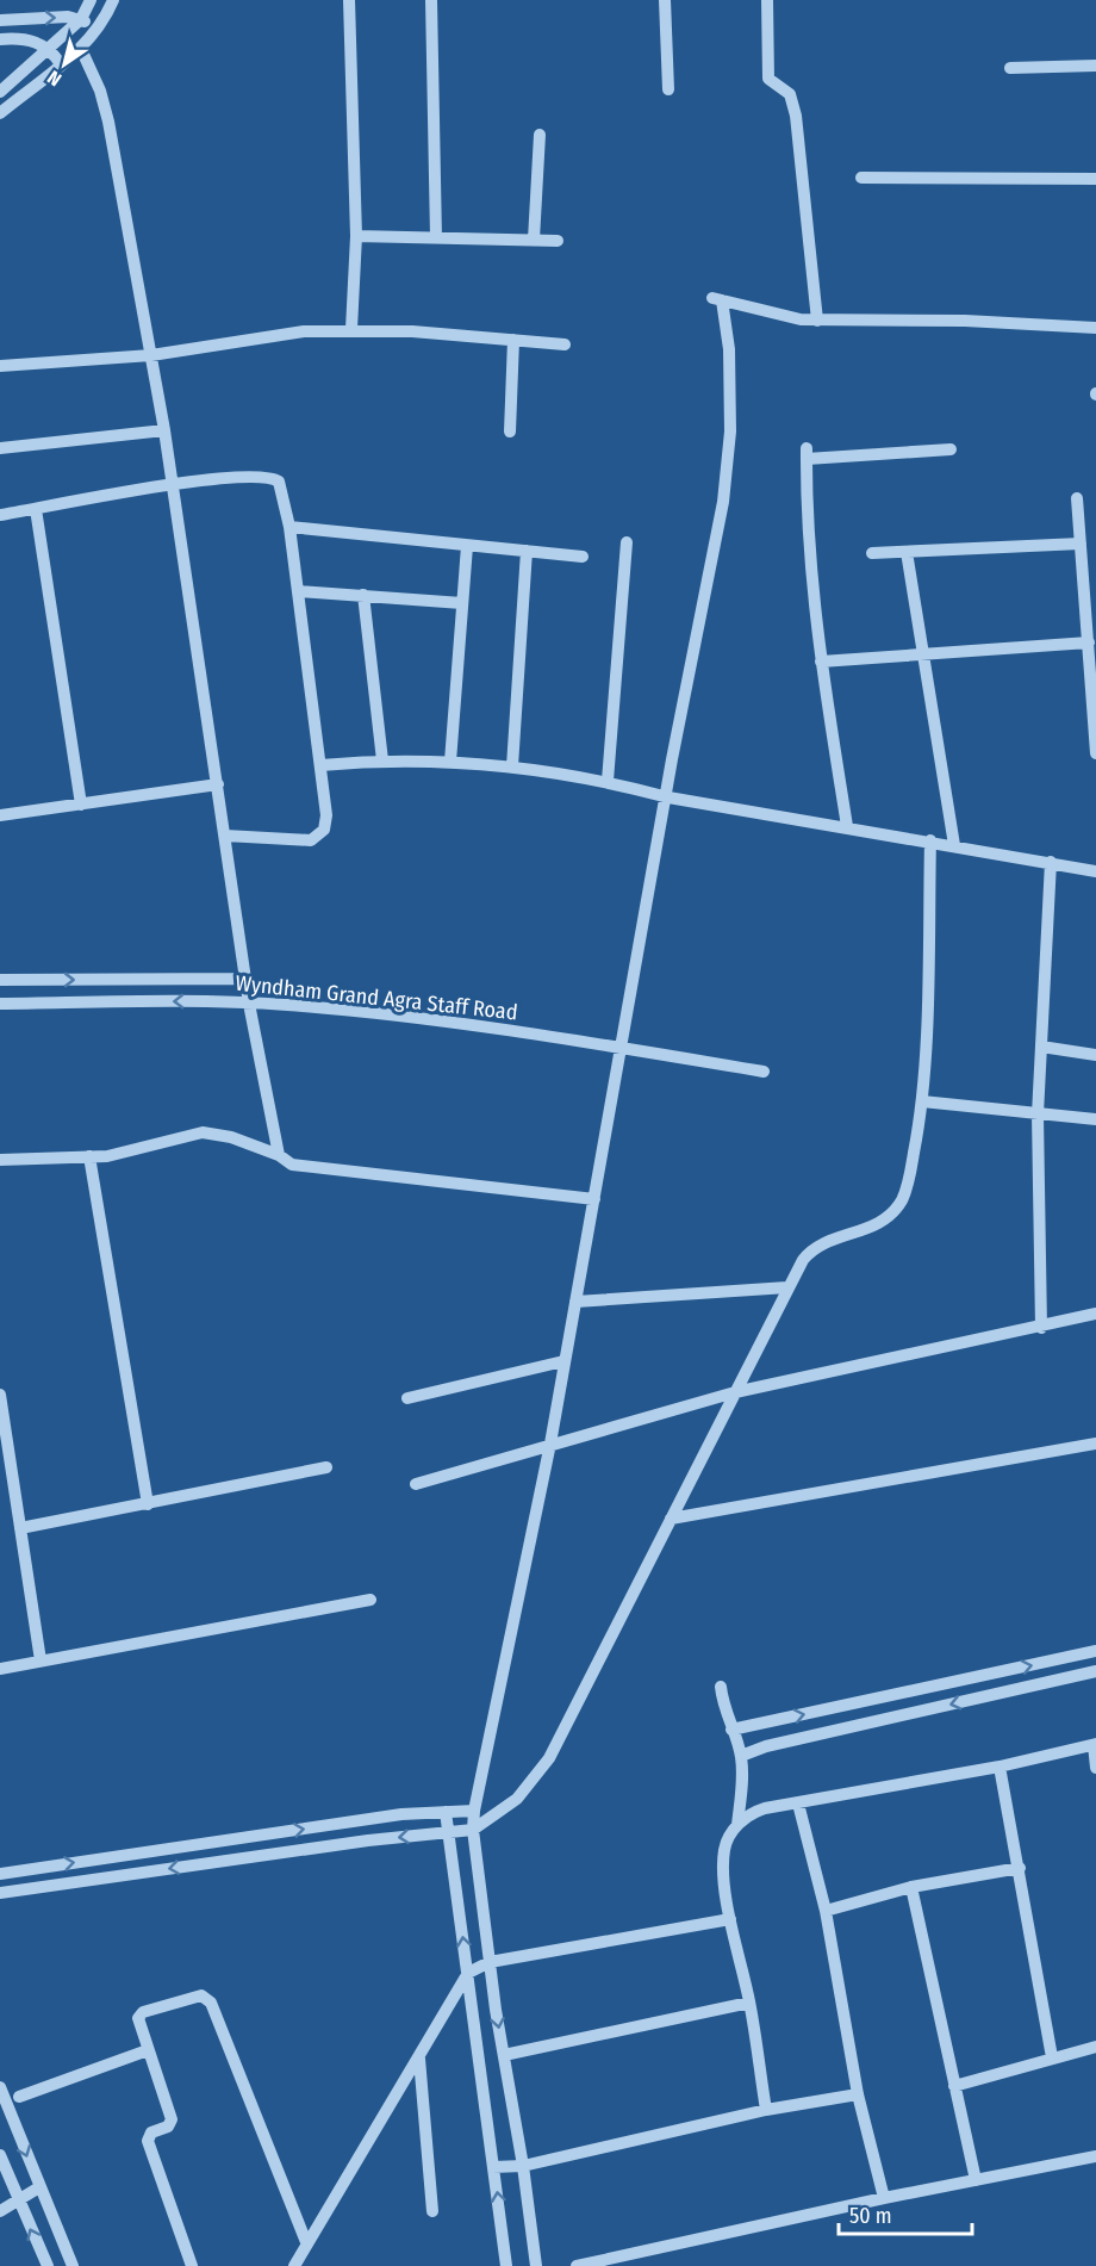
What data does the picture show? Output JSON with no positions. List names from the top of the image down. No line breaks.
{"streets":{"street":["Wyndham Grand Agra Staff Road"]},"scale_bar":"50 m","north":"bottom left"}
